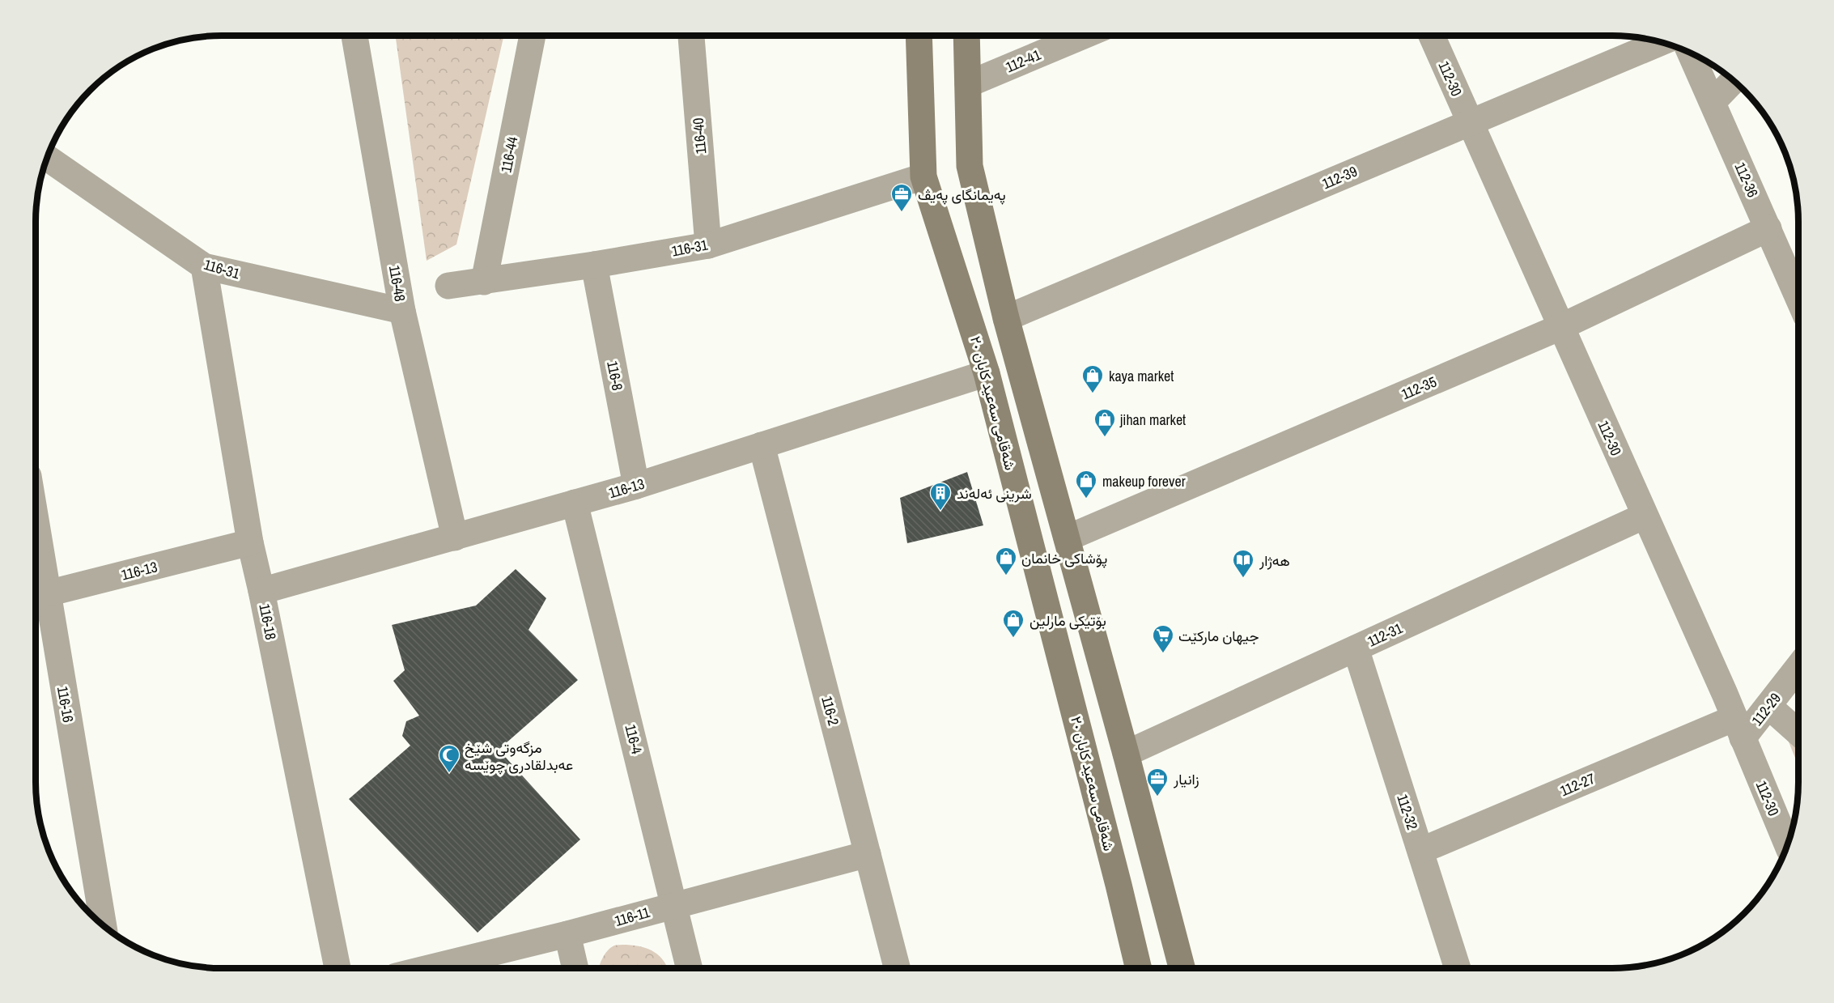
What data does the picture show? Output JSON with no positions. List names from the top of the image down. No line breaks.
{"streets":{"main road":["شەقامی سەعید کابان ٢٠"],"street":["112-41","112-30","116-40","116-44","112-39","112-36","116-31","116-48","116-8","112-35","116-13","116-18","112-31","116-16","112-29","116-2","116-4","112-27","112-32","116-11"]},"crossings":[["112-30","112-39"],["112-30","112-35"],["112-30","112-31"],["112-30","112-29"],["112-30","112-27"],["116-40","116-31"],["116-44","116-31"],["112-36","112-35"],["116-31","116-48"],["116-31","116-8"],["116-31","شەقامی سەعید کابان ٢٠"],["116-31","116-18"],["116-48","116-13"],["116-8","116-13"],["شەقامی سەعید کابان ٢٠","116-13"],["116-13","116-18"],["116-13","116-16"],["116-13","116-2"],["116-13","116-4"],["112-31","112-32"],["112-29","112-27"],["116-2","116-11"],["116-4","116-11"],["112-27","112-32"]],"places":{"office":["پەیمانگای پەیڤ","زانيار"],"shop":["kaya market","jihan market","makeup forever","پۆشاکی خانمان","بۆتیکی مارلین"],"building":["شرینی ئەلەند"],"library":["هەژار"],"supermarket":["جیهان مارکێت"],"mosque":["مزگەوتی شێخ عەبدلقادری چوێسە"]}}
